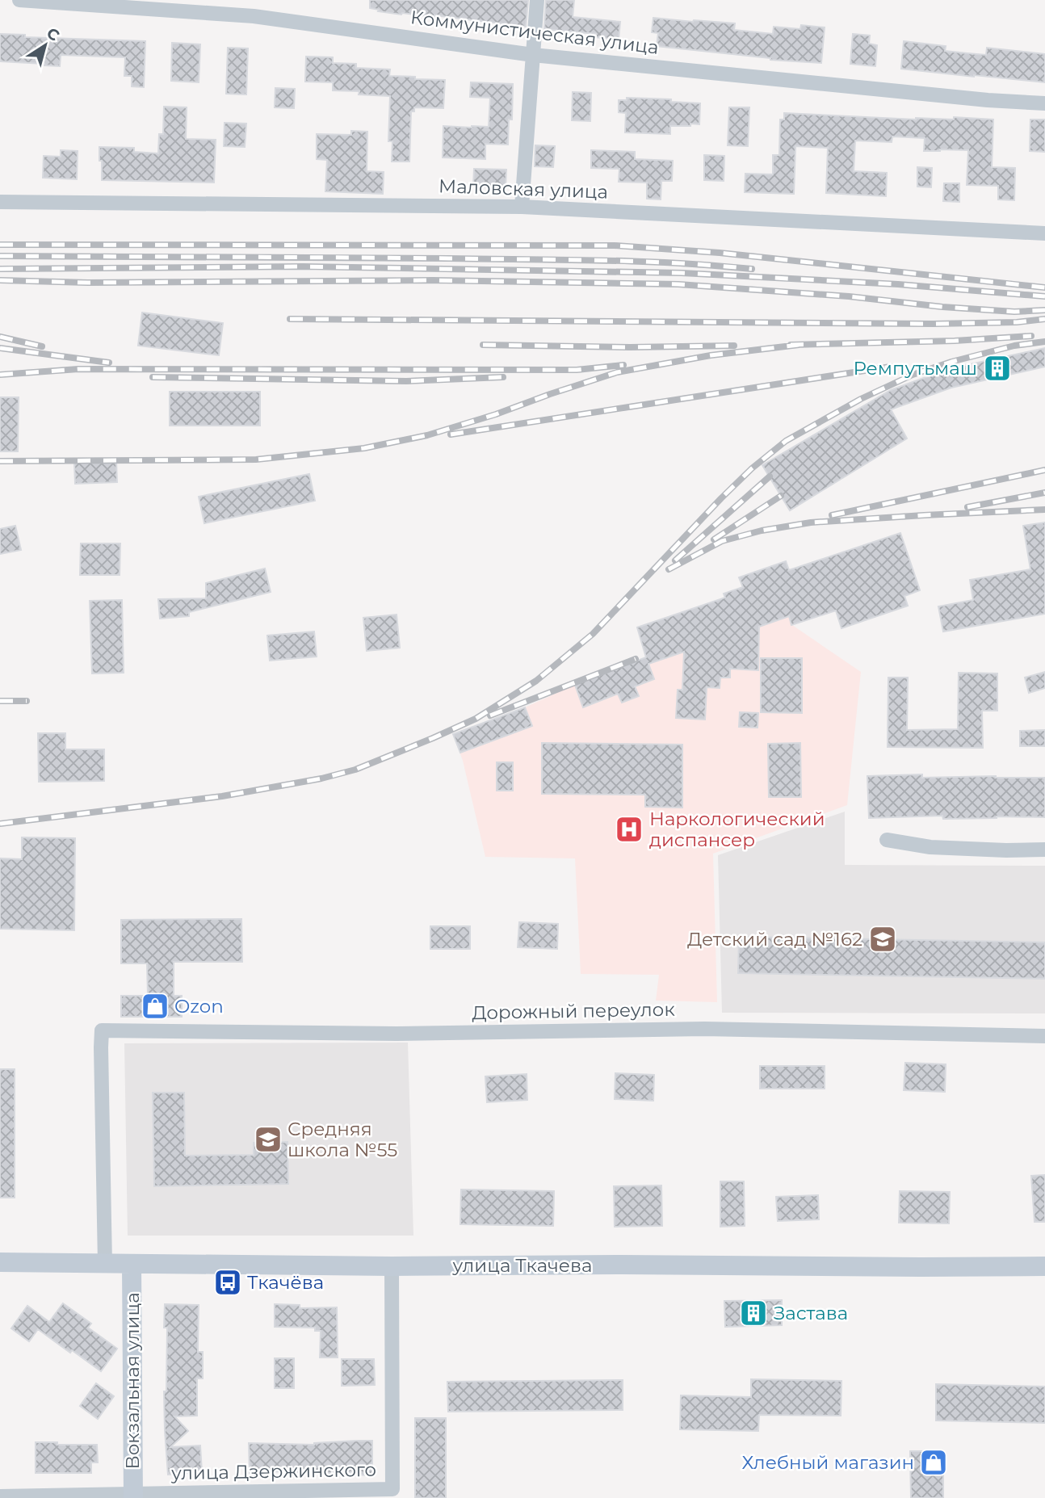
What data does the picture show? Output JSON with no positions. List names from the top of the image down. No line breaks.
{"streets":{"street":["Коммунистическая улица","Маловская улица","Дорожный переулок","улица Ткачева","Вокзальная улица","улица Дзержинского"]},"crossings":[["Дорожный переулок","улица Ткачева"],["улица Ткачева","Вокзальная улица"],["улица Ткачева","улица Дзержинского"],["Вокзальная улица","улица Дзержинского"]],"places":{"building":["Ремпутьмаш","Застава"],"hospital":["Наркологический диспансер"],"school or university":["Детский сад №162","Средняя школа №55"],"shop":["Ozon","Хлебный магазин"],"bus stop":["Ткачёва"]},"north":"top right"}
